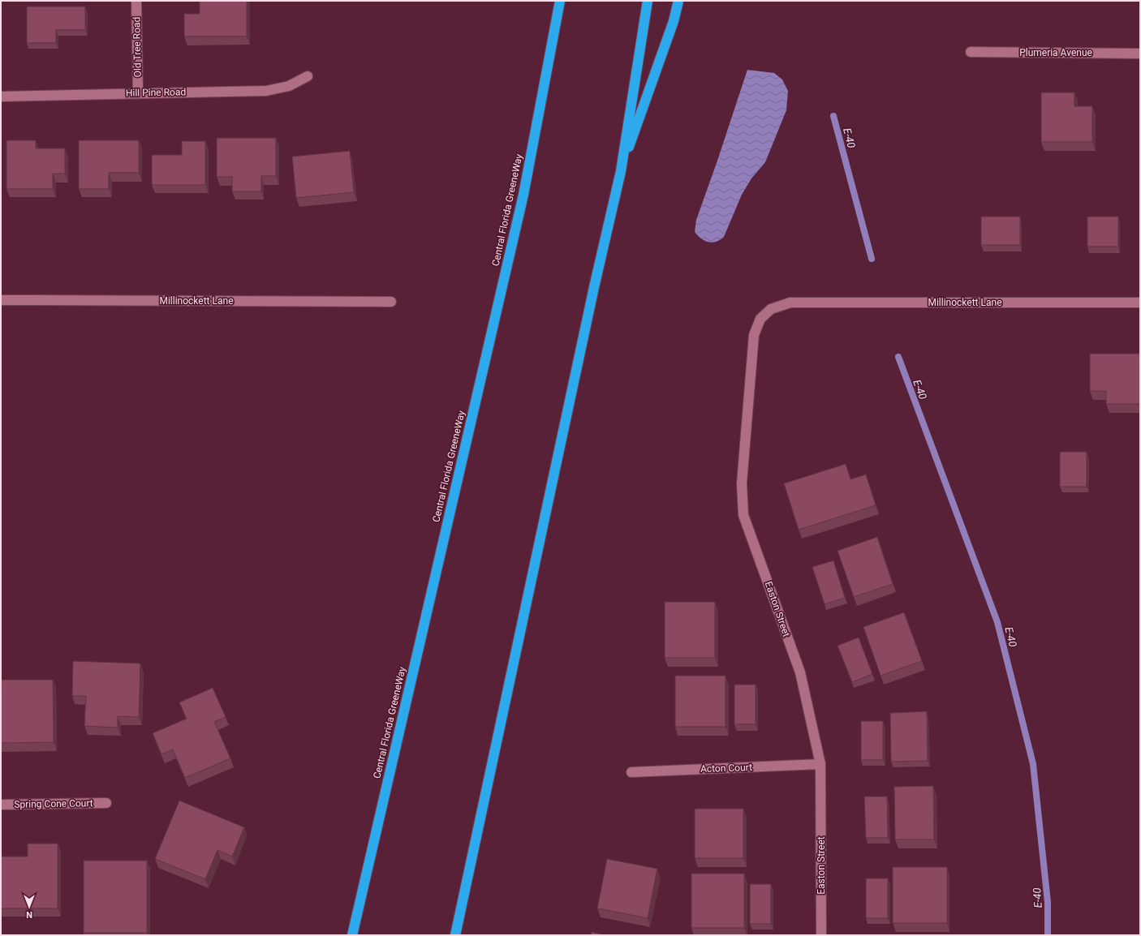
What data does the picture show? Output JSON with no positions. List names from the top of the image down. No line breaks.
{"streets":{"highway":["Central Florida GreeneWay"],"street":["Old Tree Road","Plumeria Avenue","Hill Pine Road","Millinockett Lane","Easton Street","Acton Court","Spring Cone Court"]},"crossings":[["Old Tree Road","Hill Pine Road"],["Millinockett Lane","Easton Street"],["Easton Street","Acton Court"]],"water":["E-40"],"north":"bottom"}
